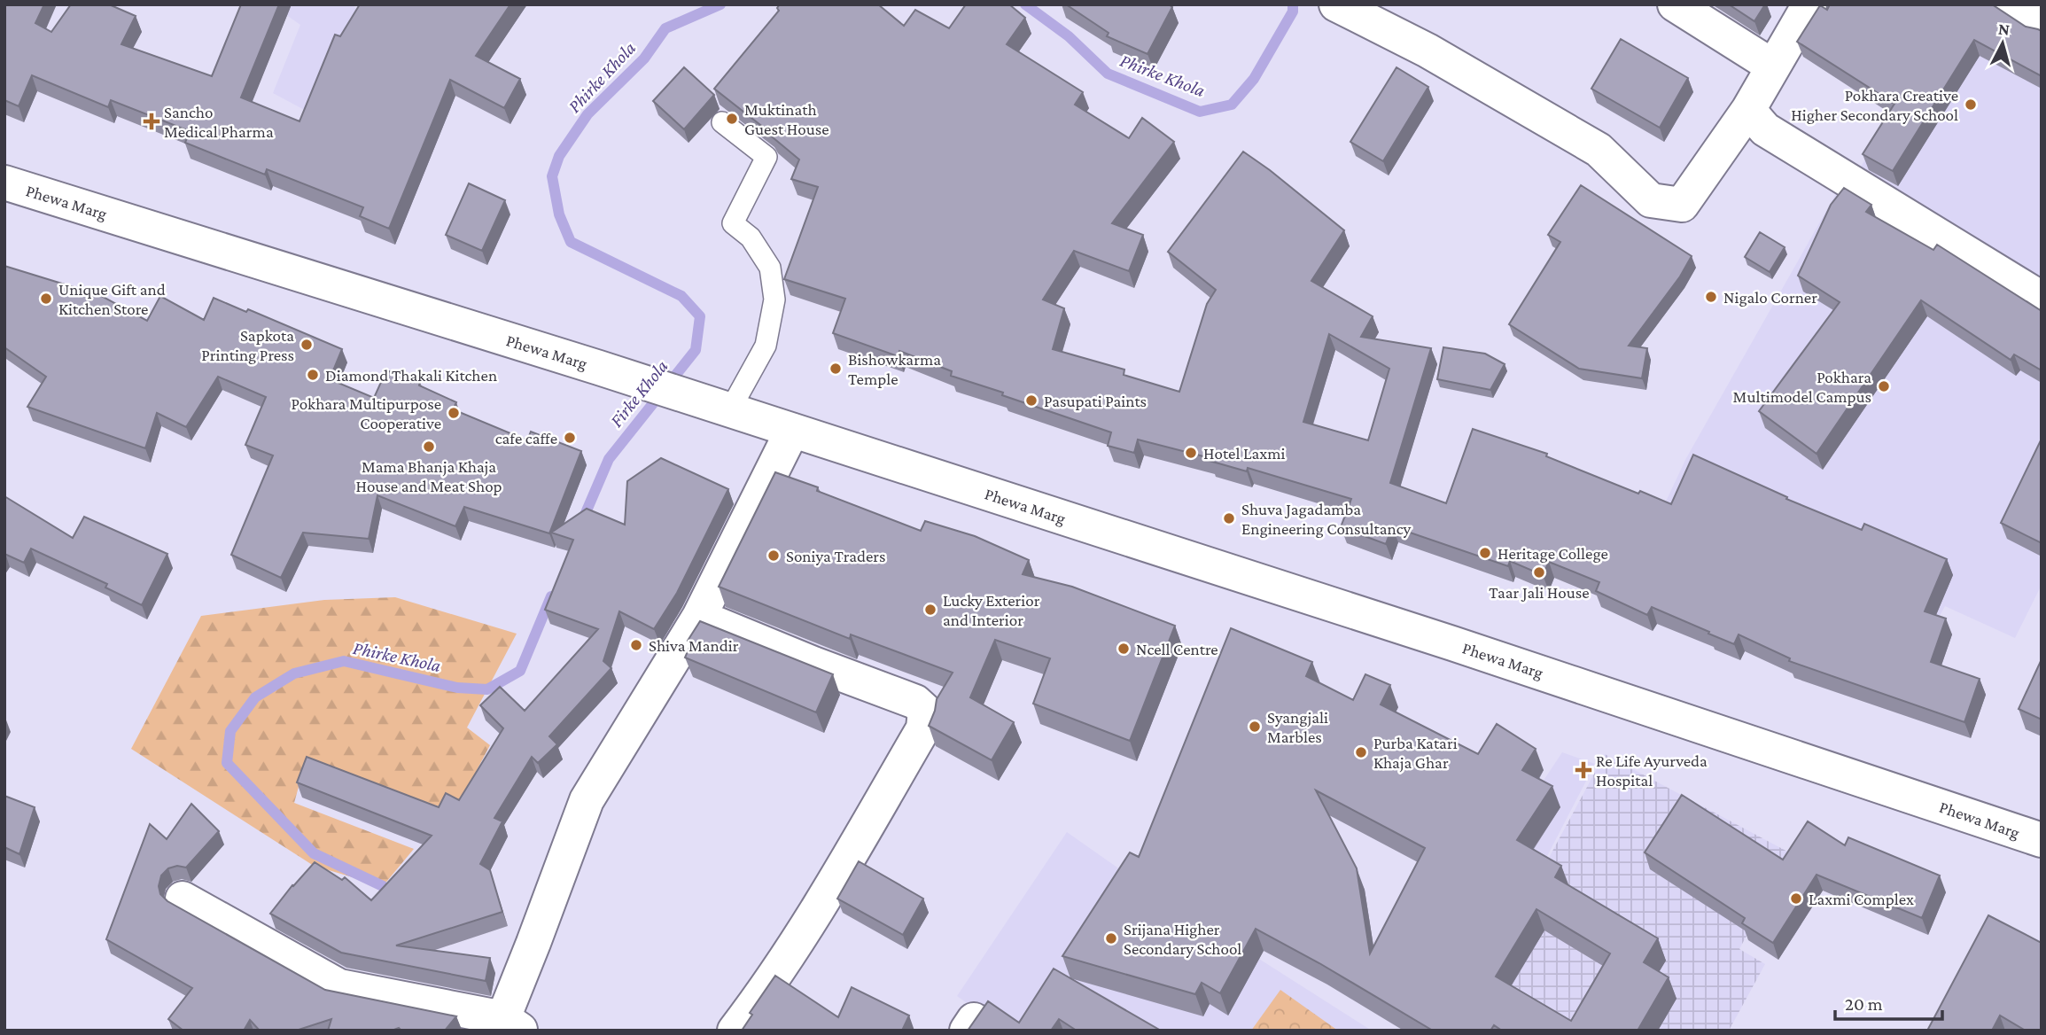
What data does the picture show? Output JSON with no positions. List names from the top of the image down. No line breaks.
{"streets":{"main road":["Phewa Marg"]},"water":["Phirke Khola","Firke Khola"],"places":{"other":["Pokhara Creative Higher Secondary School","Muktinath Guest House","Nigalo Corner","Unique Gift and Kitchen Store","Sapkota Printing Press","Bishowkarma Temple","Diamond Thakali Kitchen","Pokhara Multimodel Campus","Pasupati Paints","Pokhara Multipurpose Cooperative","cafe caffe","Mama Bhanja Khaja House and Meat Shop","Hotel Laxmi","Shuva Jagadamba Engineering Consultancy","Heritage College","Soniya Traders","Taar Jali House","Lucky Exterior and Interior","Shiva Mandir","Ncell Centre","Syangjali Marbles","Purba Katari Khaja Ghar","Laxmi Complex","Srijana Higher Secondary School"],"health":["Sancho Medical Pharma","Re Life Ayurveda Hospital"]},"scale_bar":"20 m","north":"top"}
